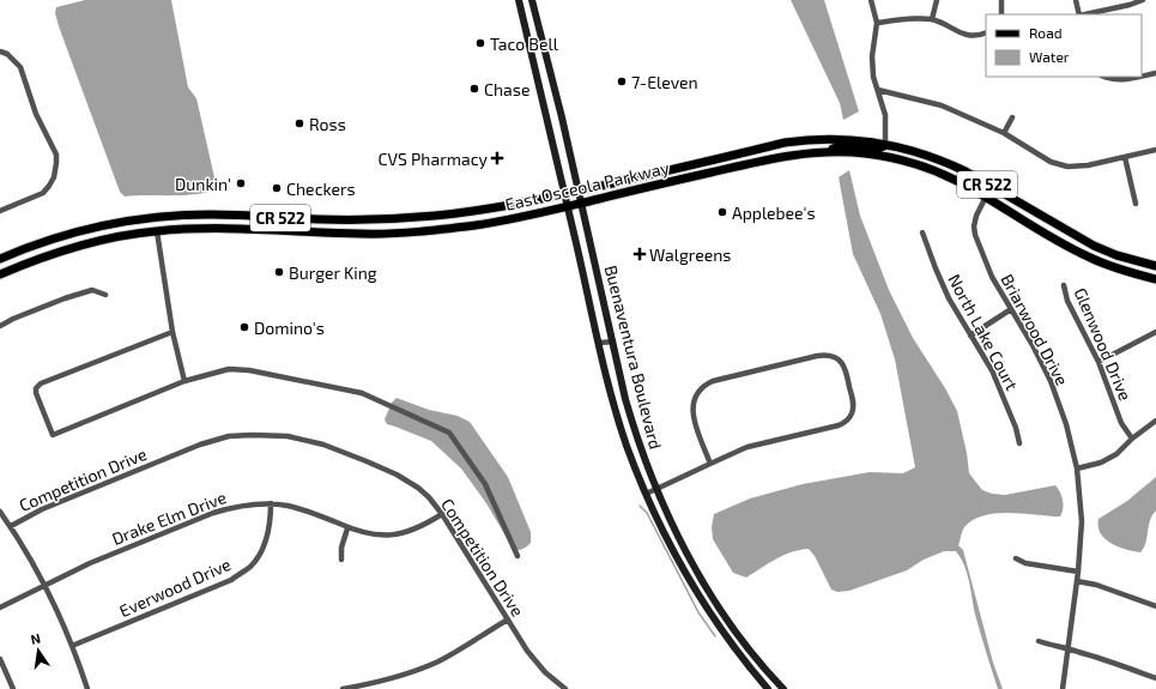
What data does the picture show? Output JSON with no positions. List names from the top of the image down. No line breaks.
{"streets":{"main road":["CR 522","East Osceola Parkway","Buenaventura Boulevard"],"street":["Briarwood Drive","North Lake Court","Glenwood Drive","Competition Drive","Drake Elm Drive","Everwood Drive"]},"crossings":[["East Osceola Parkway","Briarwood Drive"],["East Osceola Parkway","Buenaventura Boulevard"],["Competition Drive","Drake Elm Drive"],["Drake Elm Drive","Everwood Drive"]],"places":{"other":["Taco Bell","7-Eleven","Chase","Ross","Dunkin'","Checkers","Applebee's","Burger King","Domino's"],"health":["CVS Pharmacy","Walgreens"]},"legend":["Road","Water"],"north":"top"}
